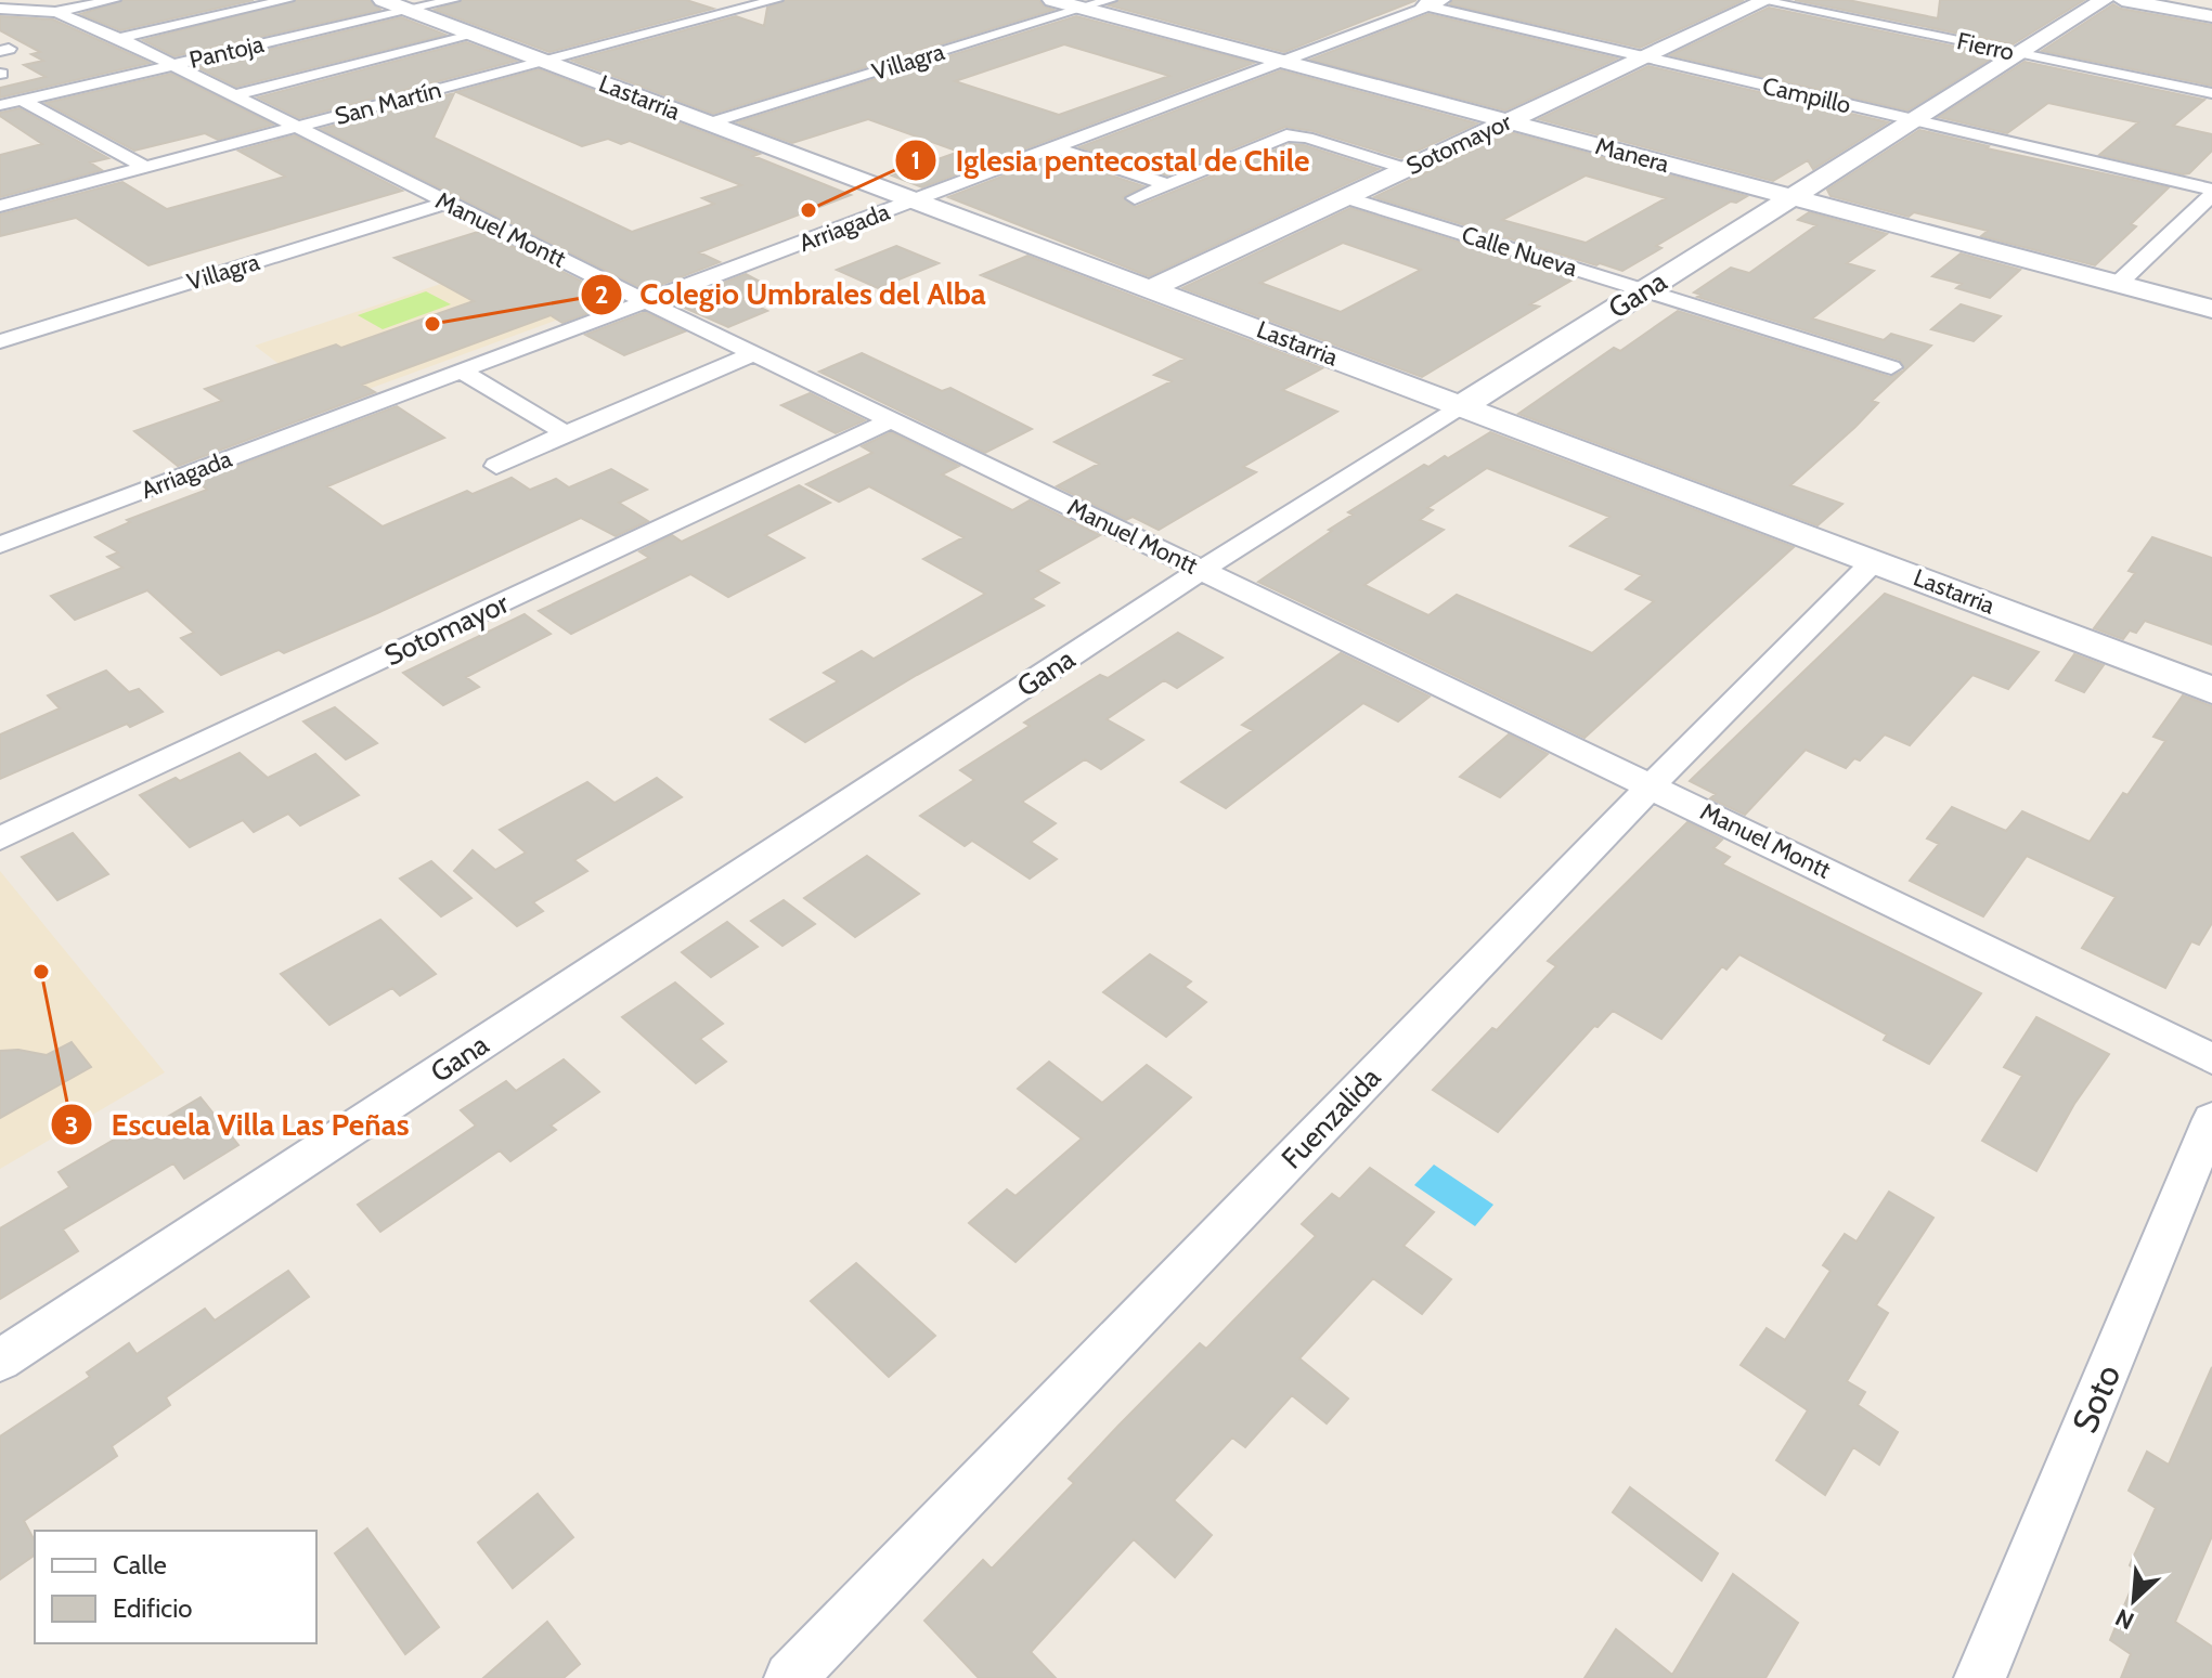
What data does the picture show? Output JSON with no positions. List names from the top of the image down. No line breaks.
{"streets":{"main road":["Lastarria","Sotomayor","Manera","Gana"],"street":["Fierro","Pantoja","Villagra","Campillo","San Martín","Arriagada","Manuel Montt","Calle Nueva","Fuenzalida","Soto"]},"crossings":[["Fierro","Sotomayor"],["Fierro","Gana"],["Pantoja","Lastarria"],["Pantoja","Manuel Montt"],["Villagra","Lastarria"],["Villagra","Manera"],["Villagra","Manuel Montt"],["Campillo","Sotomayor"],["Campillo","Arriagada"],["Campillo","Gana"],["Lastarria","San Martín"],["Lastarria","Sotomayor"],["Lastarria","Arriagada"],["Lastarria","Gana"],["Lastarria","Fuenzalida"],["San Martín","Manuel Montt"],["Sotomayor","Manera"],["Sotomayor","Manuel Montt"],["Sotomayor","Calle Nueva"],["Manera","Arriagada"],["Manera","Gana"],["Arriagada","Manuel Montt"],["Manuel Montt","Gana"],["Manuel Montt","Fuenzalida"],["Calle Nueva","Gana"]],"places":["Iglesia pentecostal de Chile","Colegio Umbrales del Alba","Escuela Villa Las Peñas"],"legend":["Calle","Edificio"],"north":"bottom left"}
